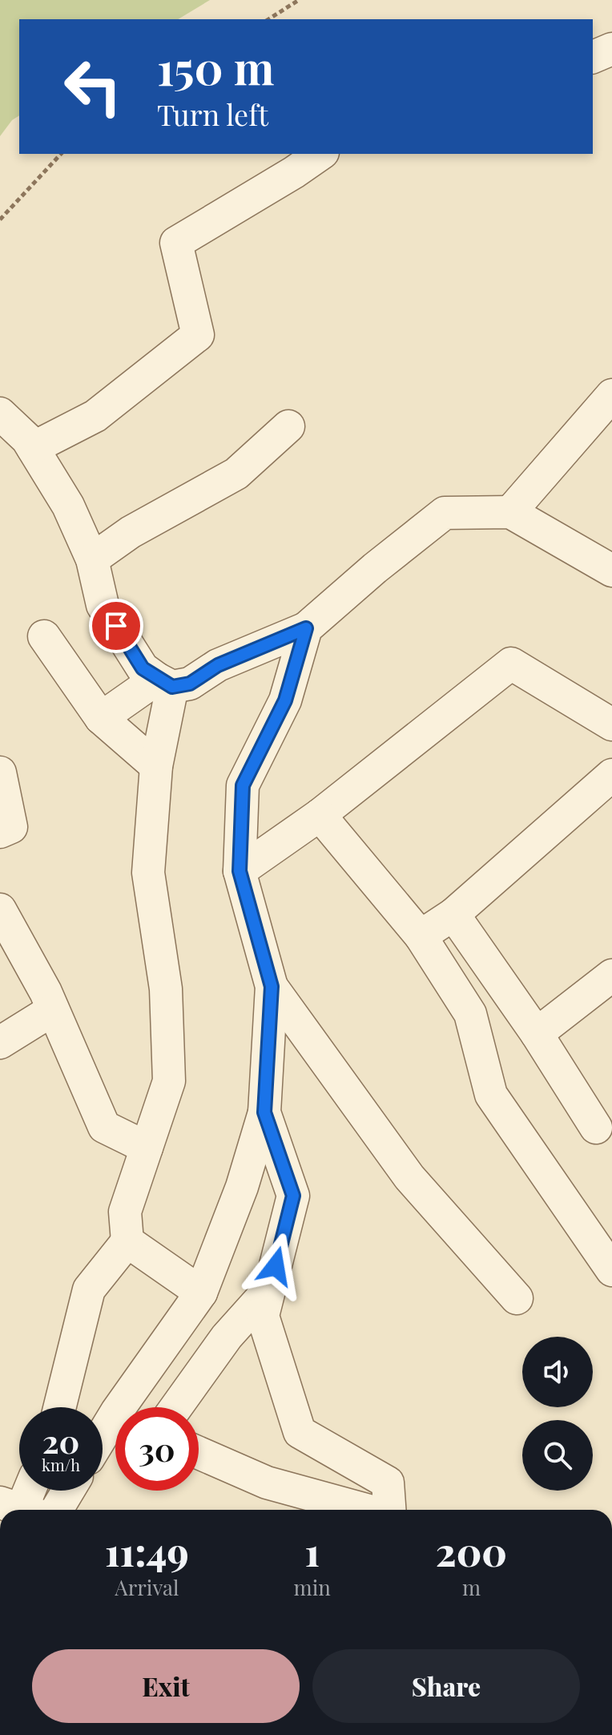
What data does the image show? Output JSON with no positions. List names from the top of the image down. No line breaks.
{"page":{"turn":["150 m","Turn left"],"speed":"20 km/h","limit":"30","eta":["11:49","Arrival","1","min","200","m"],"buttons":["Exit","Share"]}}
